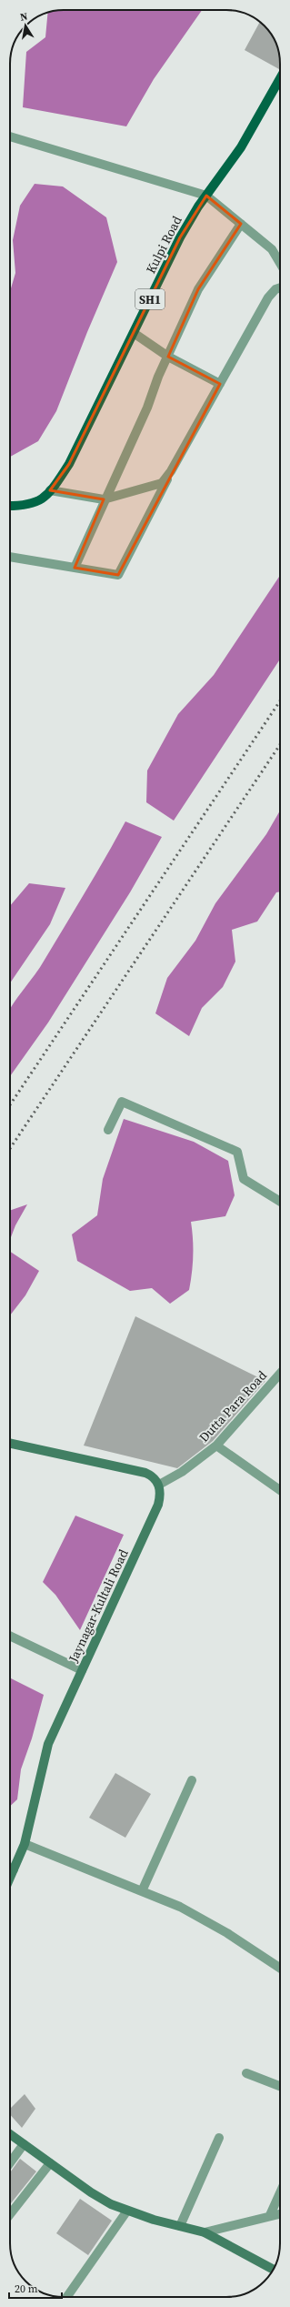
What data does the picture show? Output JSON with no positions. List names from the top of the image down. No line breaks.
{"streets":{"main road":["Kulpi Road","SH1","Jaynagar-Kultali Road"],"street":["Dutta Para Road"]},"crossings":[["Dutta Para Road","Jaynagar-Kultali Road"]],"scale_bar":"20 m","north":"top"}
